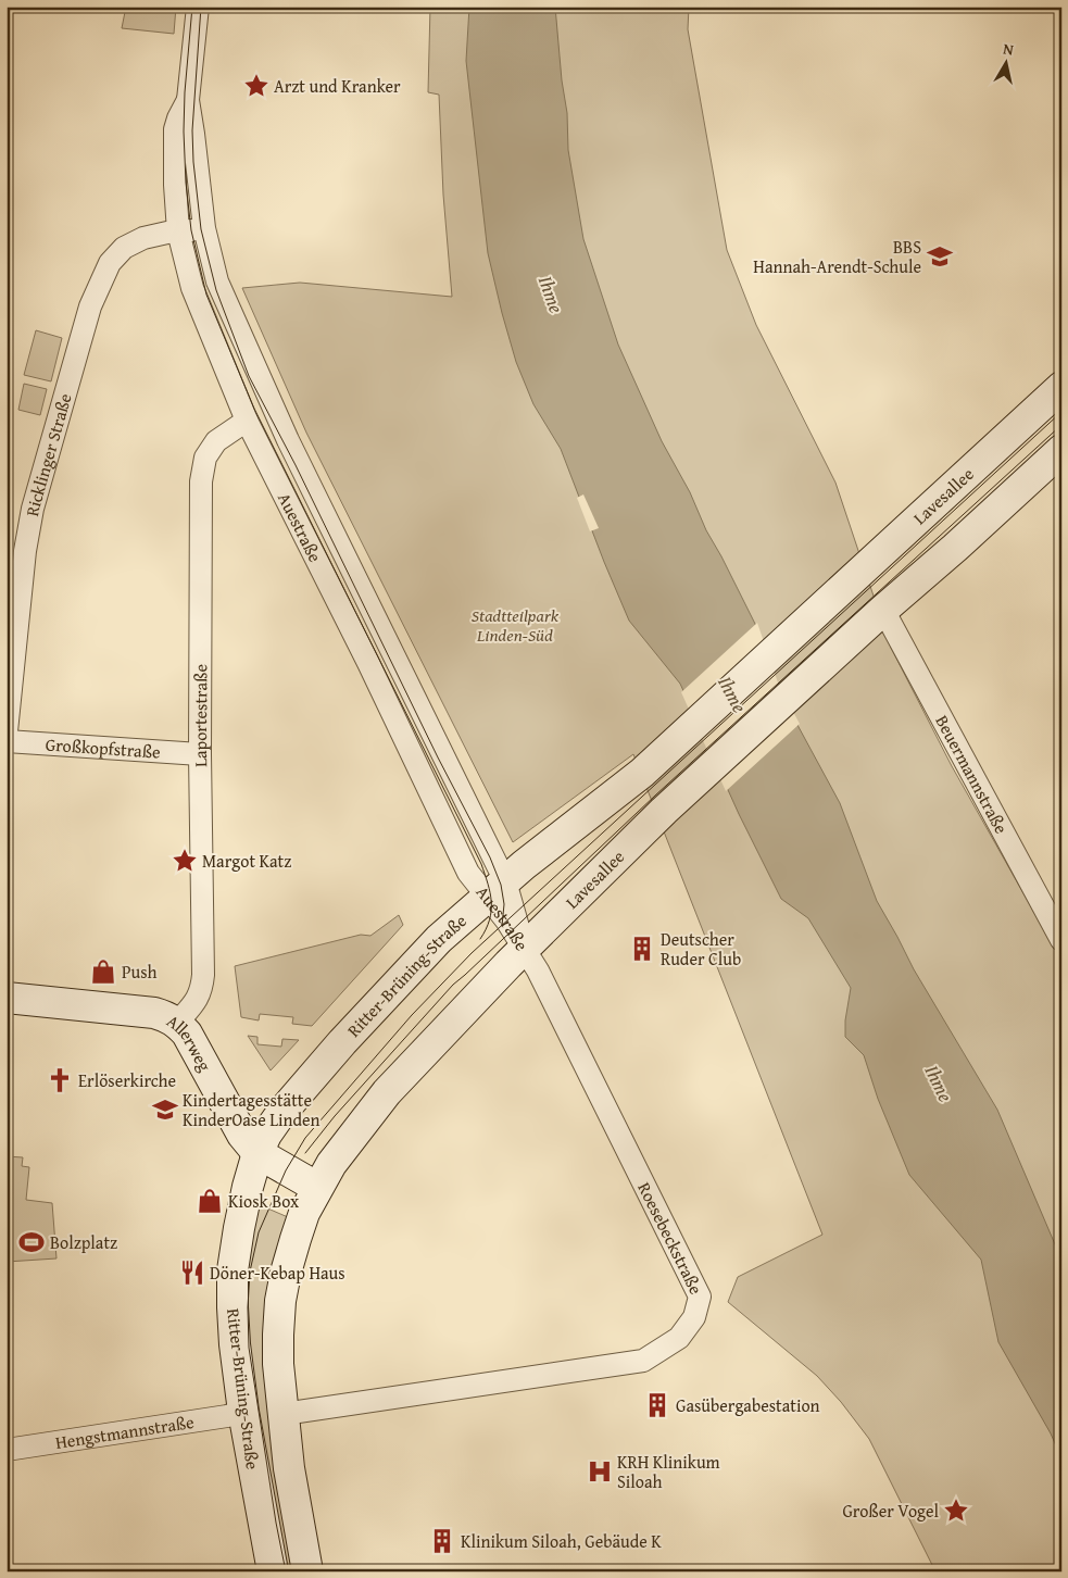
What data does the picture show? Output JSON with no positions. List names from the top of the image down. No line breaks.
{"streets":{"main road":["Lavesallee","Ritter-Brüning-Straße","Allerweg"],"street":["Ricklinger Straße","Auestraße","Laportestraße","Großkopfstraße","Beuermannstraße","Roesebeckstraße","Hengstmannstraße"]},"crossings":[["Ricklinger Straße","Auestraße"],["Lavesallee","Auestraße"],["Lavesallee","Beuermannstraße"],["Lavesallee","Ritter-Brüning-Straße"],["Lavesallee","Roesebeckstraße"],["Auestraße","Laportestraße"],["Auestraße","Ritter-Brüning-Straße"],["Auestraße","Roesebeckstraße"],["Laportestraße","Großkopfstraße"],["Laportestraße","Allerweg"],["Ritter-Brüning-Straße","Allerweg"],["Ritter-Brüning-Straße","Roesebeckstraße"],["Ritter-Brüning-Straße","Hengstmannstraße"]],"water":["Ihme"],"parks":["Stadtteilpark Linden-Süd"],"places":{"place":["Arzt und Kranker","Margot Katz","Großer Vogel"],"school or university":["BBS Hannah-Arendt-Schule","Kindertagesstätte KinderOase Linden"],"building":["Deutscher Ruder Club","Gasübergabestation","Klinikum Siloah, Gebäude K"],"shop":["Push","Kiosk Box"],"church":["Erlöserkirche"],"sports":["Bolzplatz"],"restaurant":["Döner-Kebap Haus"],"hospital":["KRH Klinikum Siloah"]},"north":"top"}
